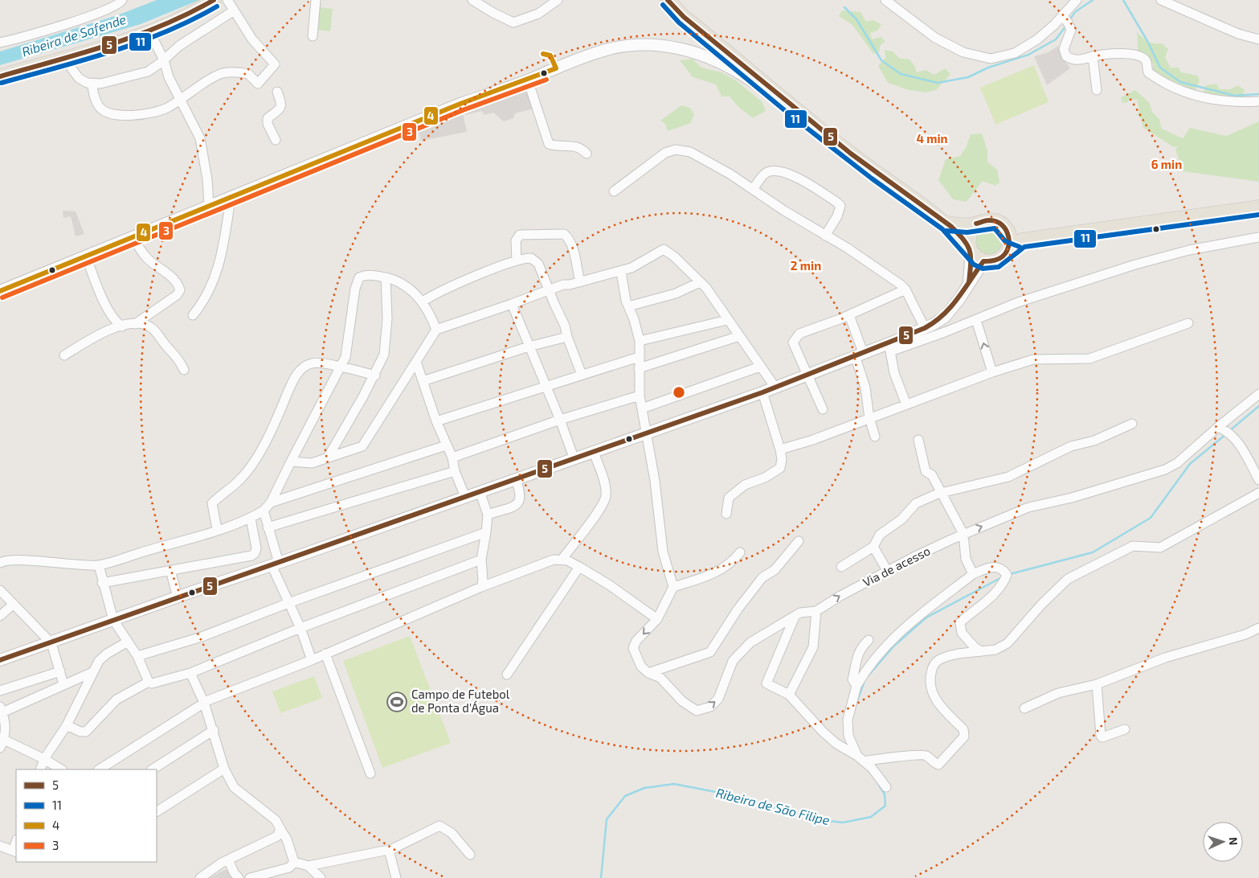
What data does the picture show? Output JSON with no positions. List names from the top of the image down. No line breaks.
{"streets":{"street":["Via de acesso"]},"water":["Ribeira de Safende","Ribeira de São Filipe"],"places":{"sports":["Campo de Futebol de Ponta d'Água"]},"lines":["transit line 5","transit line 11","transit line 4","transit line 3"],"legend":["5","11","4","3"],"north":"right","rings":["4 min","6 min","2 min"]}
